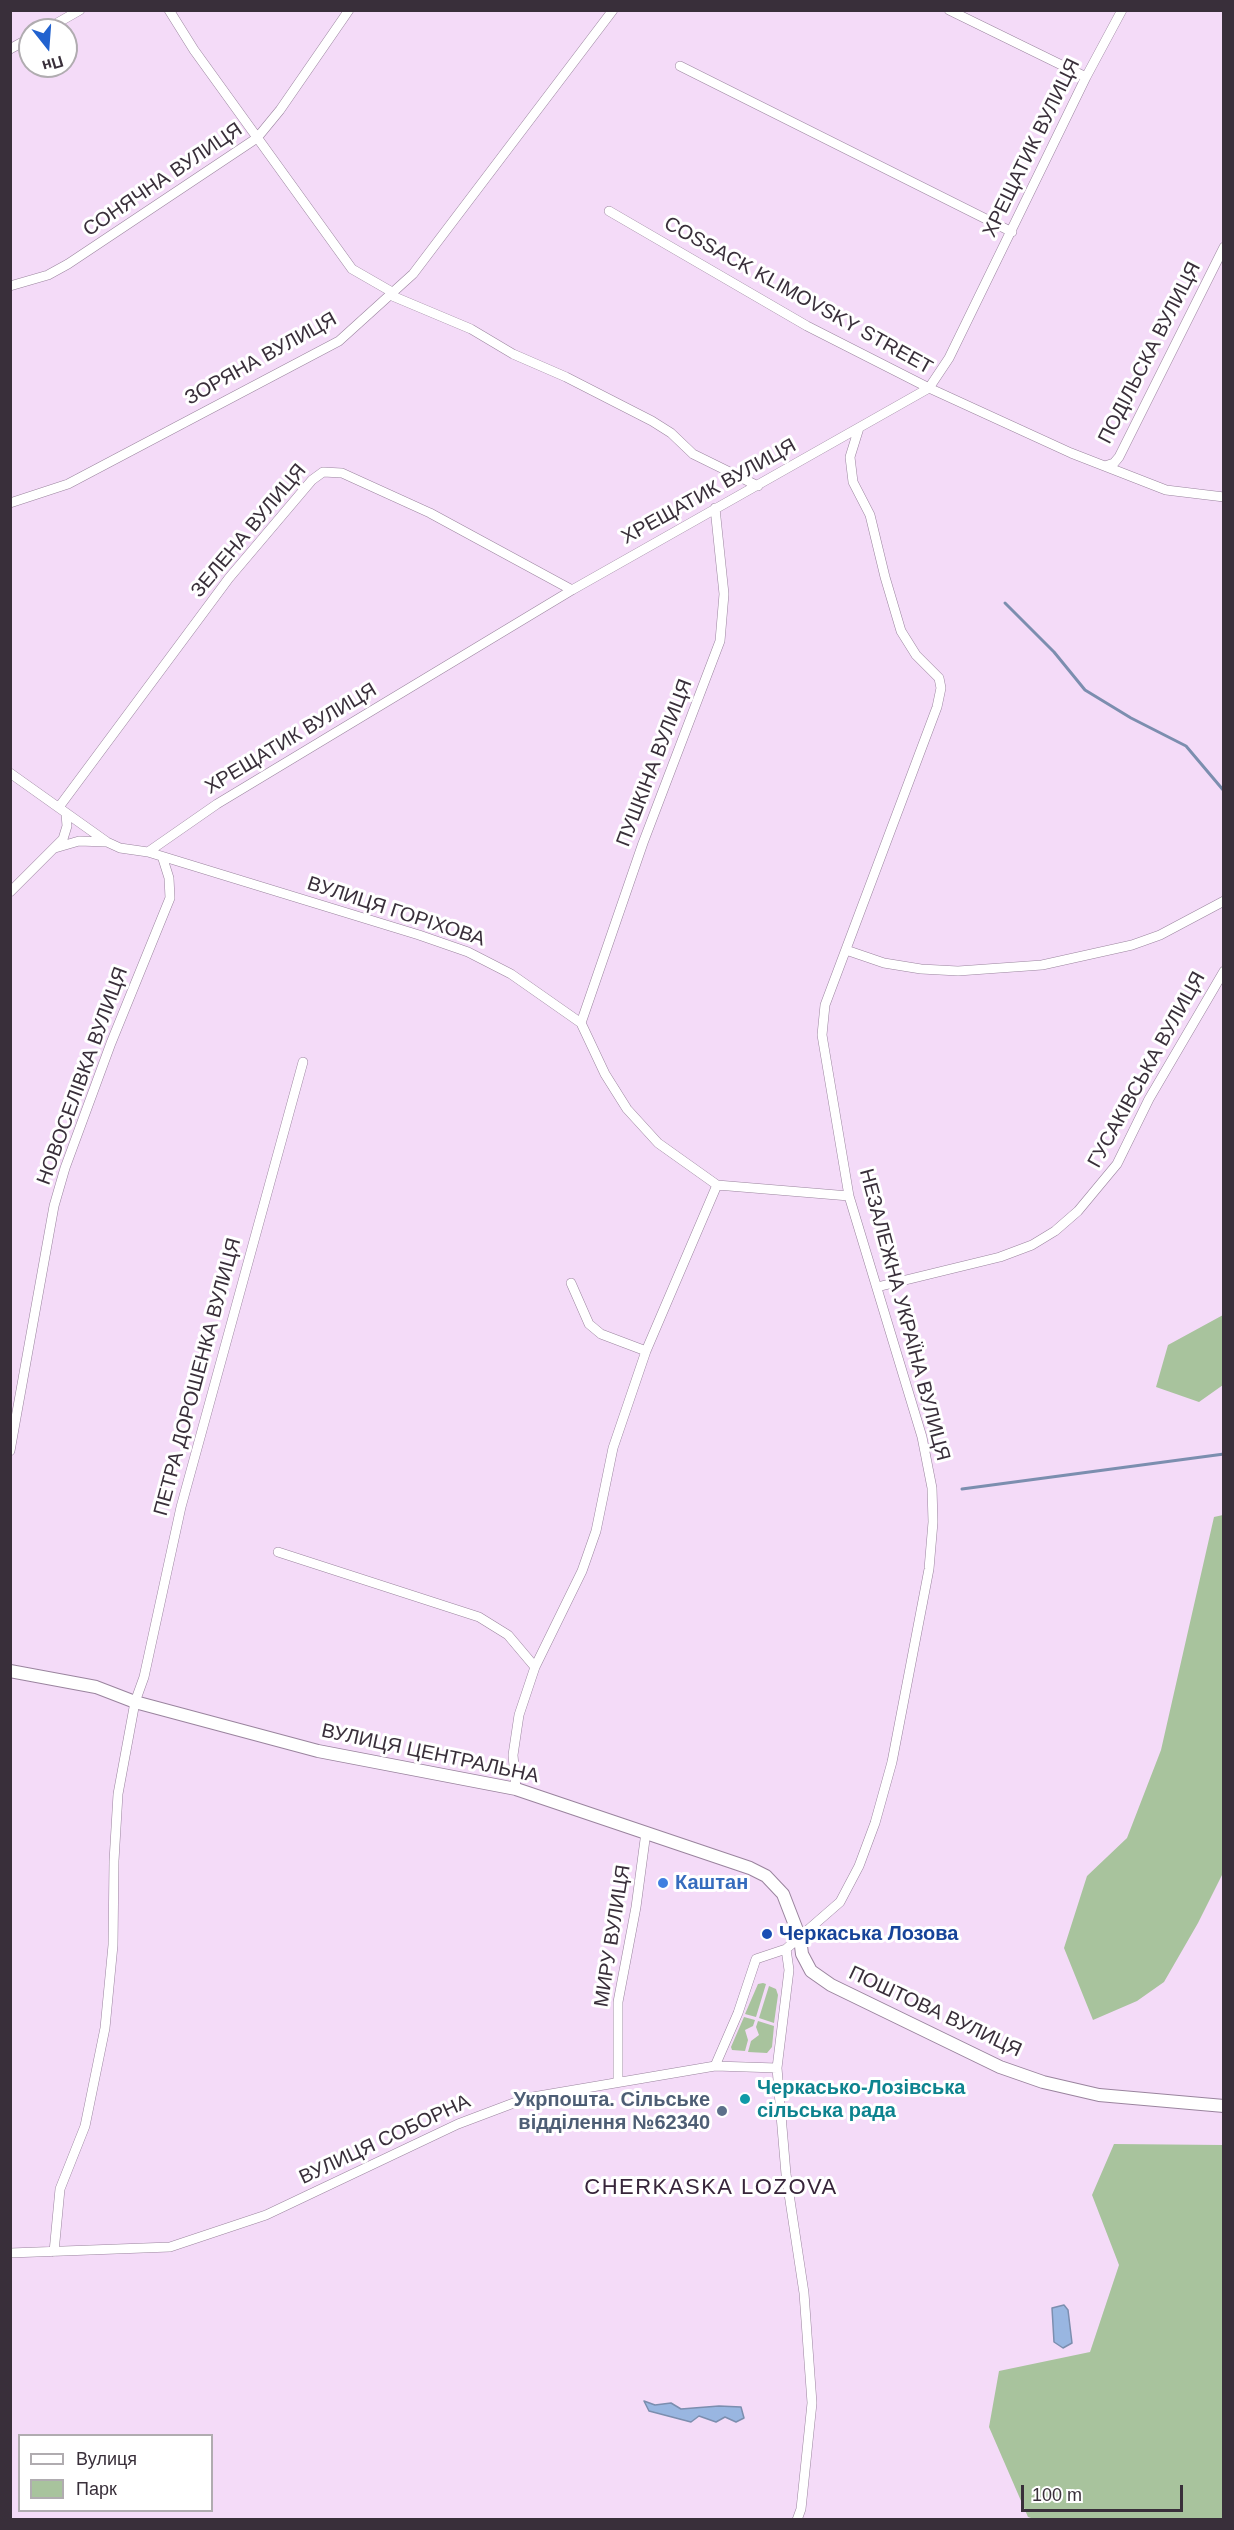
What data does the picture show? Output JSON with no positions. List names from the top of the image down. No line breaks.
{"streets":{"street":["ХРЕЩАТИК ВУЛИЦЯ","СОНЯЧНА ВУЛИЦЯ","COSSACK KLIMOVSKY STREET","ПОДІЛЬСКА ВУЛИЦЯ","ЗОРЯНА ВУЛИЦЯ","ЗЕЛЕНА ВУЛИЦЯ","ПУШКІНА ВУЛИЦЯ","ВУЛИЦЯ ГОРІХОВА","ГУСАКІВСЬКА ВУЛИЦЯ","НОВОСЕЛІВКА ВУЛИЦЯ","НЕЗАЛЕЖНА УКРАЇНА ВУЛИЦЯ","ПЕТРА ДОРОШЕНКА ВУЛИЦЯ","ВУЛИЦЯ ЦЕНТРАЛЬНА","МИРУ ВУЛИЦЯ","ПОШТОВА ВУЛИЦЯ","ВУЛИЦЯ СОБОРНА"]},"crossings":[["ХРЕЩАТИК ВУЛИЦЯ","COSSACK KLIMOVSKY STREET"],["ХРЕЩАТИК ВУЛИЦЯ","ЗЕЛЕНА ВУЛИЦЯ"],["ХРЕЩАТИК ВУЛИЦЯ","ПУШКІНА ВУЛИЦЯ"],["ХРЕЩАТИК ВУЛИЦЯ","ВУЛИЦЯ ГОРІХОВА"],["ХРЕЩАТИК ВУЛИЦЯ","НЕЗАЛЕЖНА УКРАЇНА ВУЛИЦЯ"],["COSSACK KLIMOVSKY STREET","ПОДІЛЬСКА ВУЛИЦЯ"],["ЗЕЛЕНА ВУЛИЦЯ","ВУЛИЦЯ ГОРІХОВА"],["ПУШКІНА ВУЛИЦЯ","ВУЛИЦЯ ГОРІХОВА"],["ВУЛИЦЯ ГОРІХОВА","НОВОСЕЛІВКА ВУЛИЦЯ"],["ГУСАКІВСЬКА ВУЛИЦЯ","НЕЗАЛЕЖНА УКРАЇНА ВУЛИЦЯ"],["НЕЗАЛЕЖНА УКРАЇНА ВУЛИЦЯ","ВУЛИЦЯ ЦЕНТРАЛЬНА"],["НЕЗАЛЕЖНА УКРАЇНА ВУЛИЦЯ","ПОШТОВА ВУЛИЦЯ"],["НЕЗАЛЕЖНА УКРАЇНА ВУЛИЦЯ","ВУЛИЦЯ СОБОРНА"],["ПЕТРА ДОРОШЕНКА ВУЛИЦЯ","ВУЛИЦЯ ЦЕНТРАЛЬНА"],["ПЕТРА ДОРОШЕНКА ВУЛИЦЯ","ВУЛИЦЯ СОБОРНА"],["ВУЛИЦЯ ЦЕНТРАЛЬНА","МИРУ ВУЛИЦЯ"],["ВУЛИЦЯ ЦЕНТРАЛЬНА","ПОШТОВА ВУЛИЦЯ"],["МИРУ ВУЛИЦЯ","ВУЛИЦЯ СОБОРНА"]],"districts":["CHERKASKA LOZOVA"],"places":["Каштан","Черкаська Лозова","Черкасько-Лозівська сільська рада","Укрпошта. Сільське відділення №62340"],"legend":["Вулиця","Парк"],"scale_bar":"100 m","north":"bottom"}
